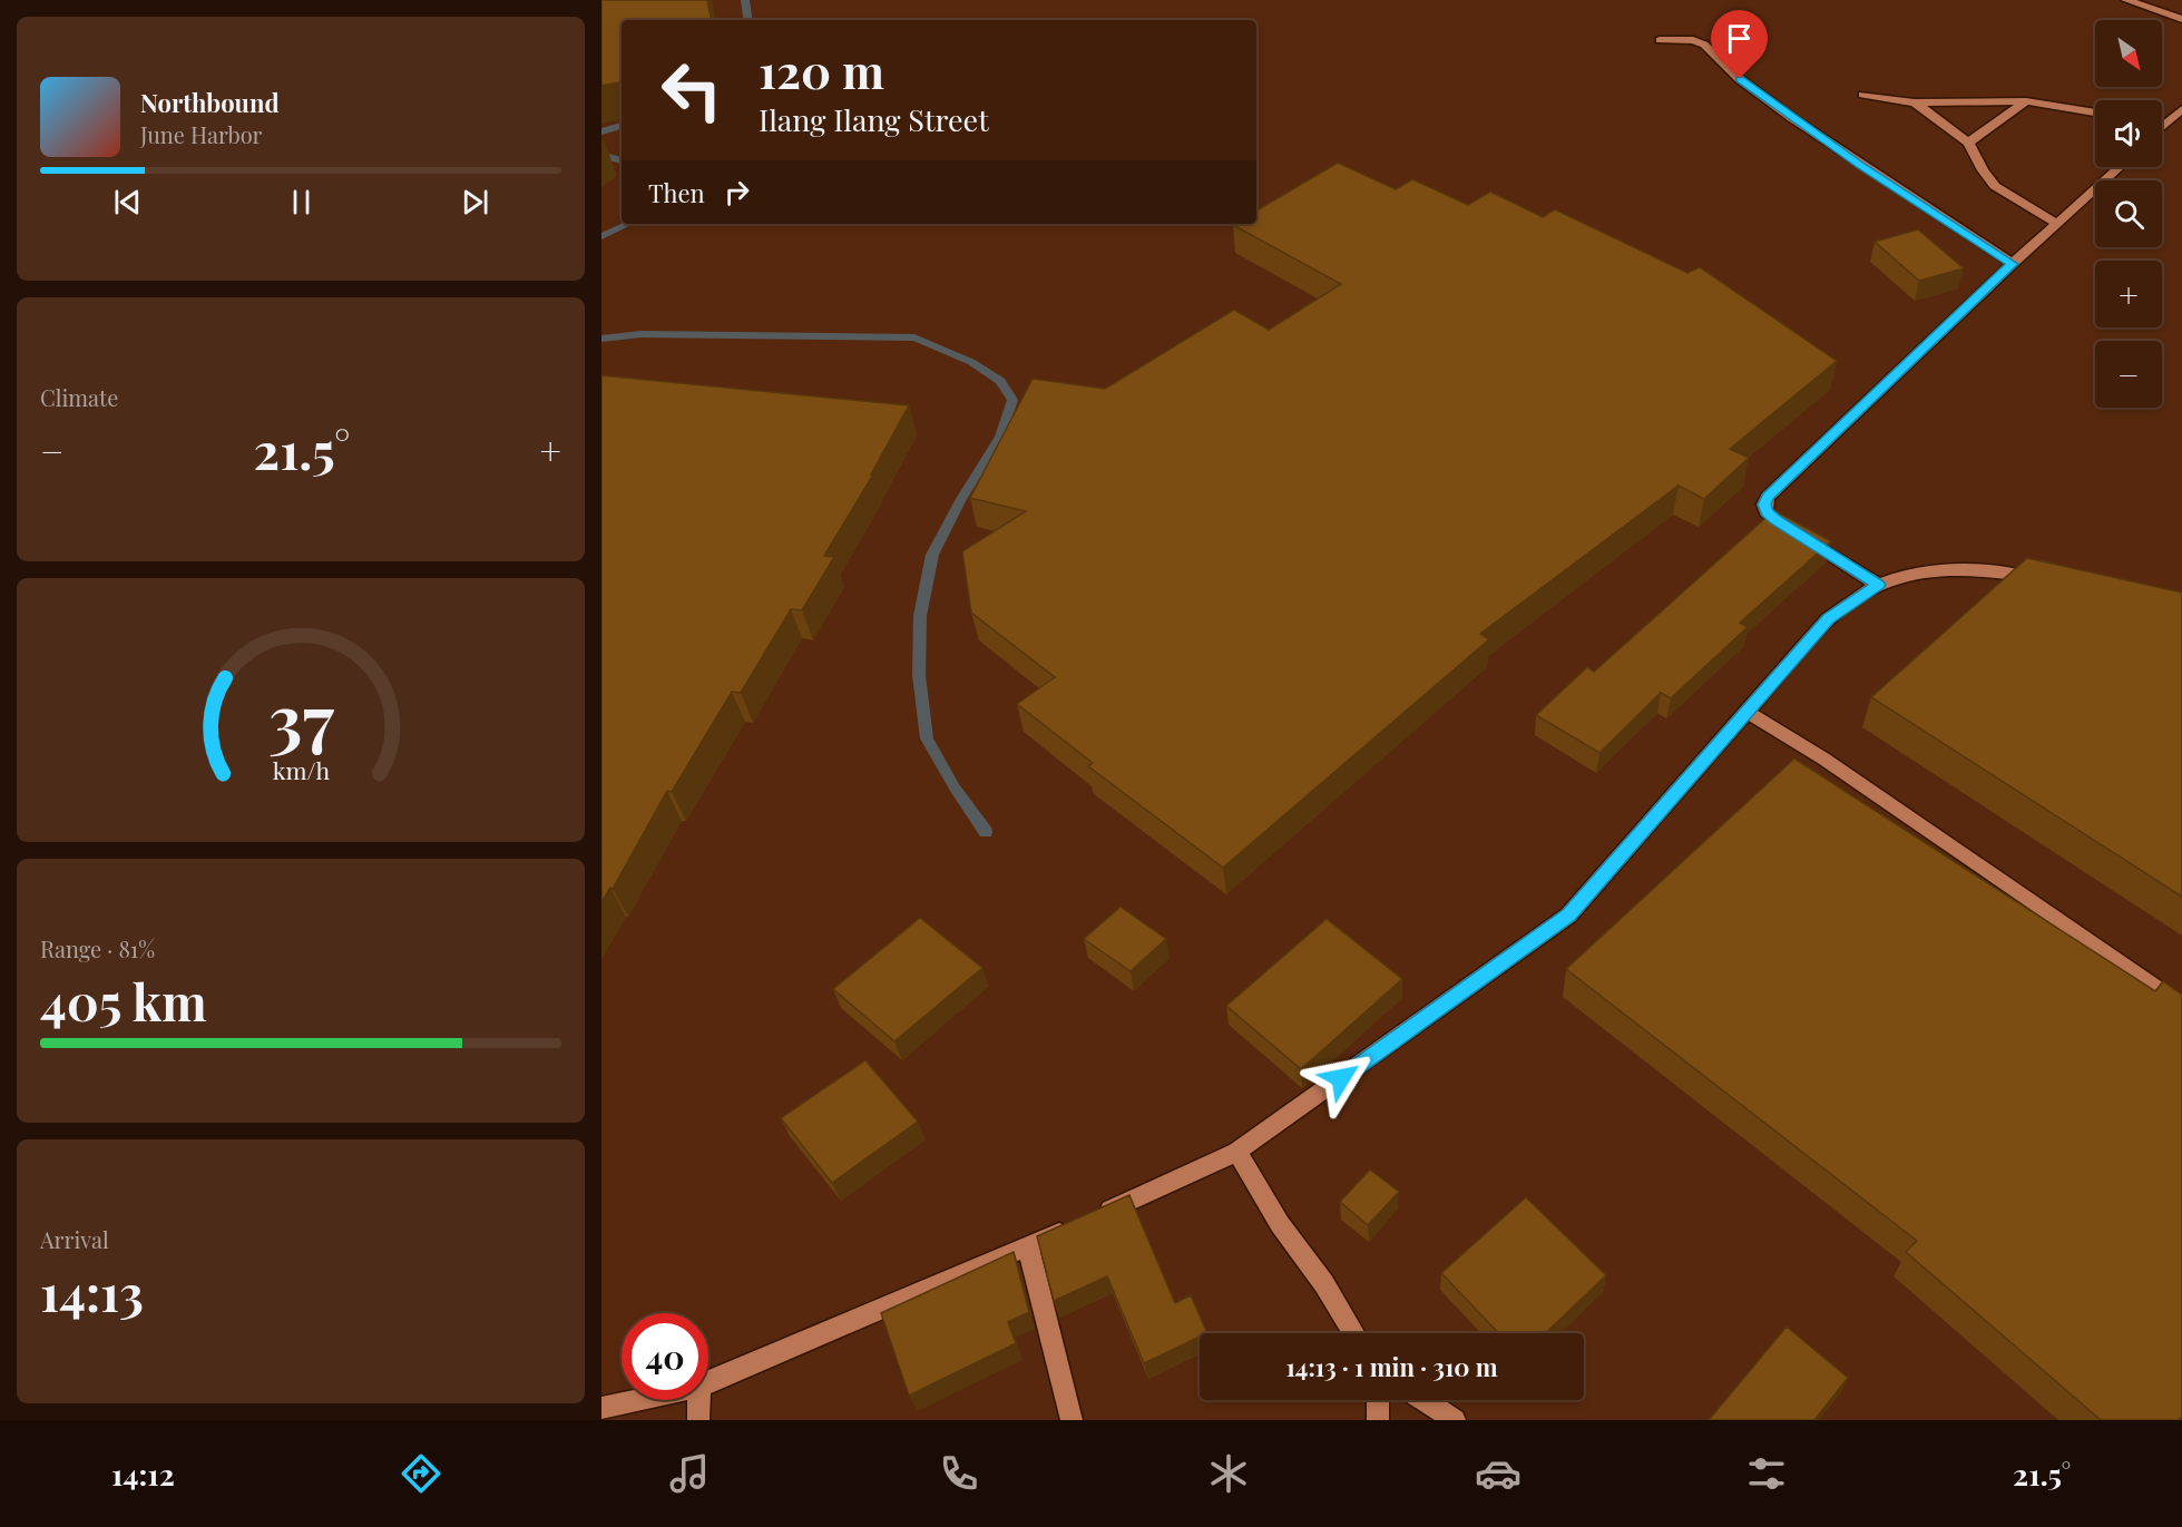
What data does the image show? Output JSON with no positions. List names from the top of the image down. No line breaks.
{"north":"bottom right","page":{"map_buttons":["+","−"],"turn":["120 m","Ilang Ilang Street"],"song":["Northbound","June Harbor"],"then":"Then","tile":["Climate",["Range · 81%","405 km"],["Arrival","14:13"]],"heat":["−","21.5°","+"],"limit":"40","trip":"14:13 · 1 min · 310 m","tabs":["14:12","21.5°"],"gauge":["37","km/h"]}}
